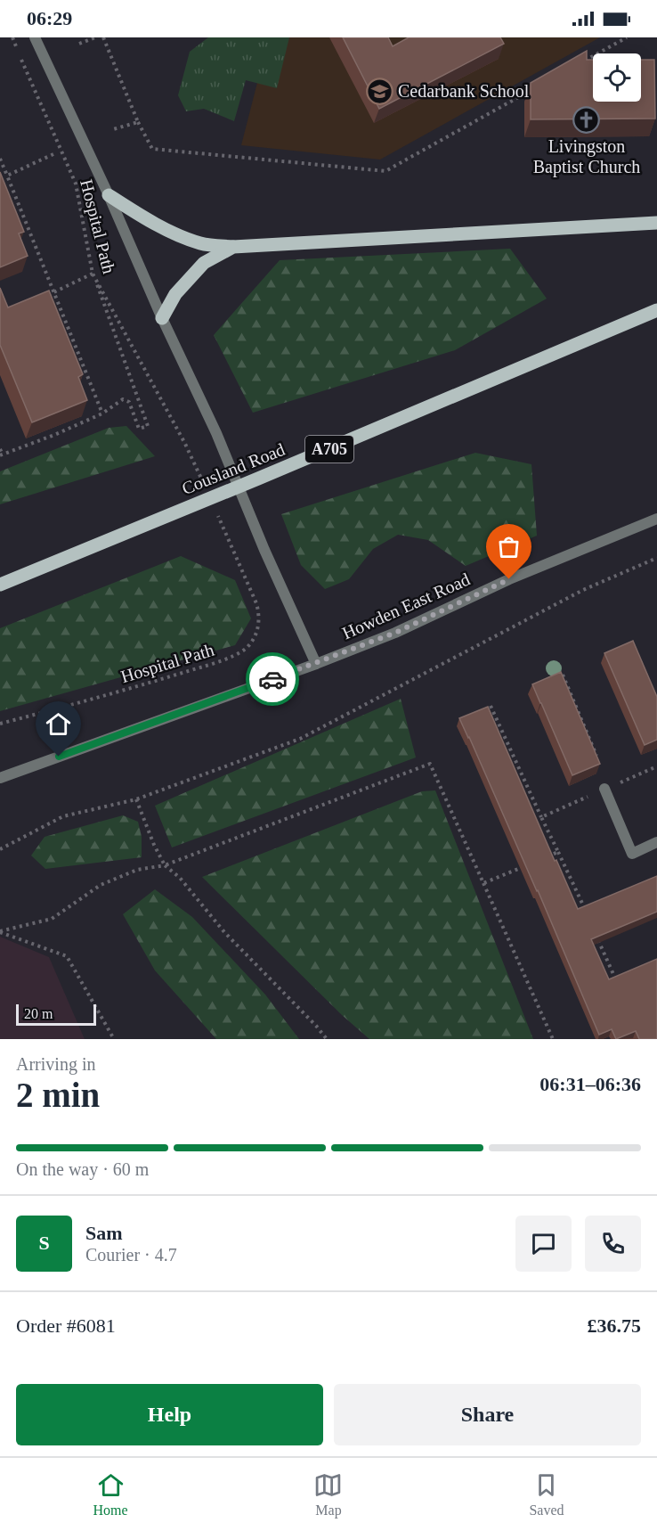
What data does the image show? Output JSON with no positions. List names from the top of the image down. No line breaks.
{"streets":{"main road":["A705","Cousland Road"],"street":["Howden East Road"],"path":["Hospital Path"]},"places":{"school or university":["Cedarbank School"],"church":["Livingston Baptist Church"]},"scale_bar":"20 m","page":{"status":"06:29","scale":"20 m","heading":["2 min","Arriving in","06:31–06:36"],"panel":["Sam","Courier · 4.7","Order #6081","£36.75"],"bar":"On the way · 60 m","round":"S","buttons":["Help","Share"],"tabs":["Home","Map","Saved"]}}
